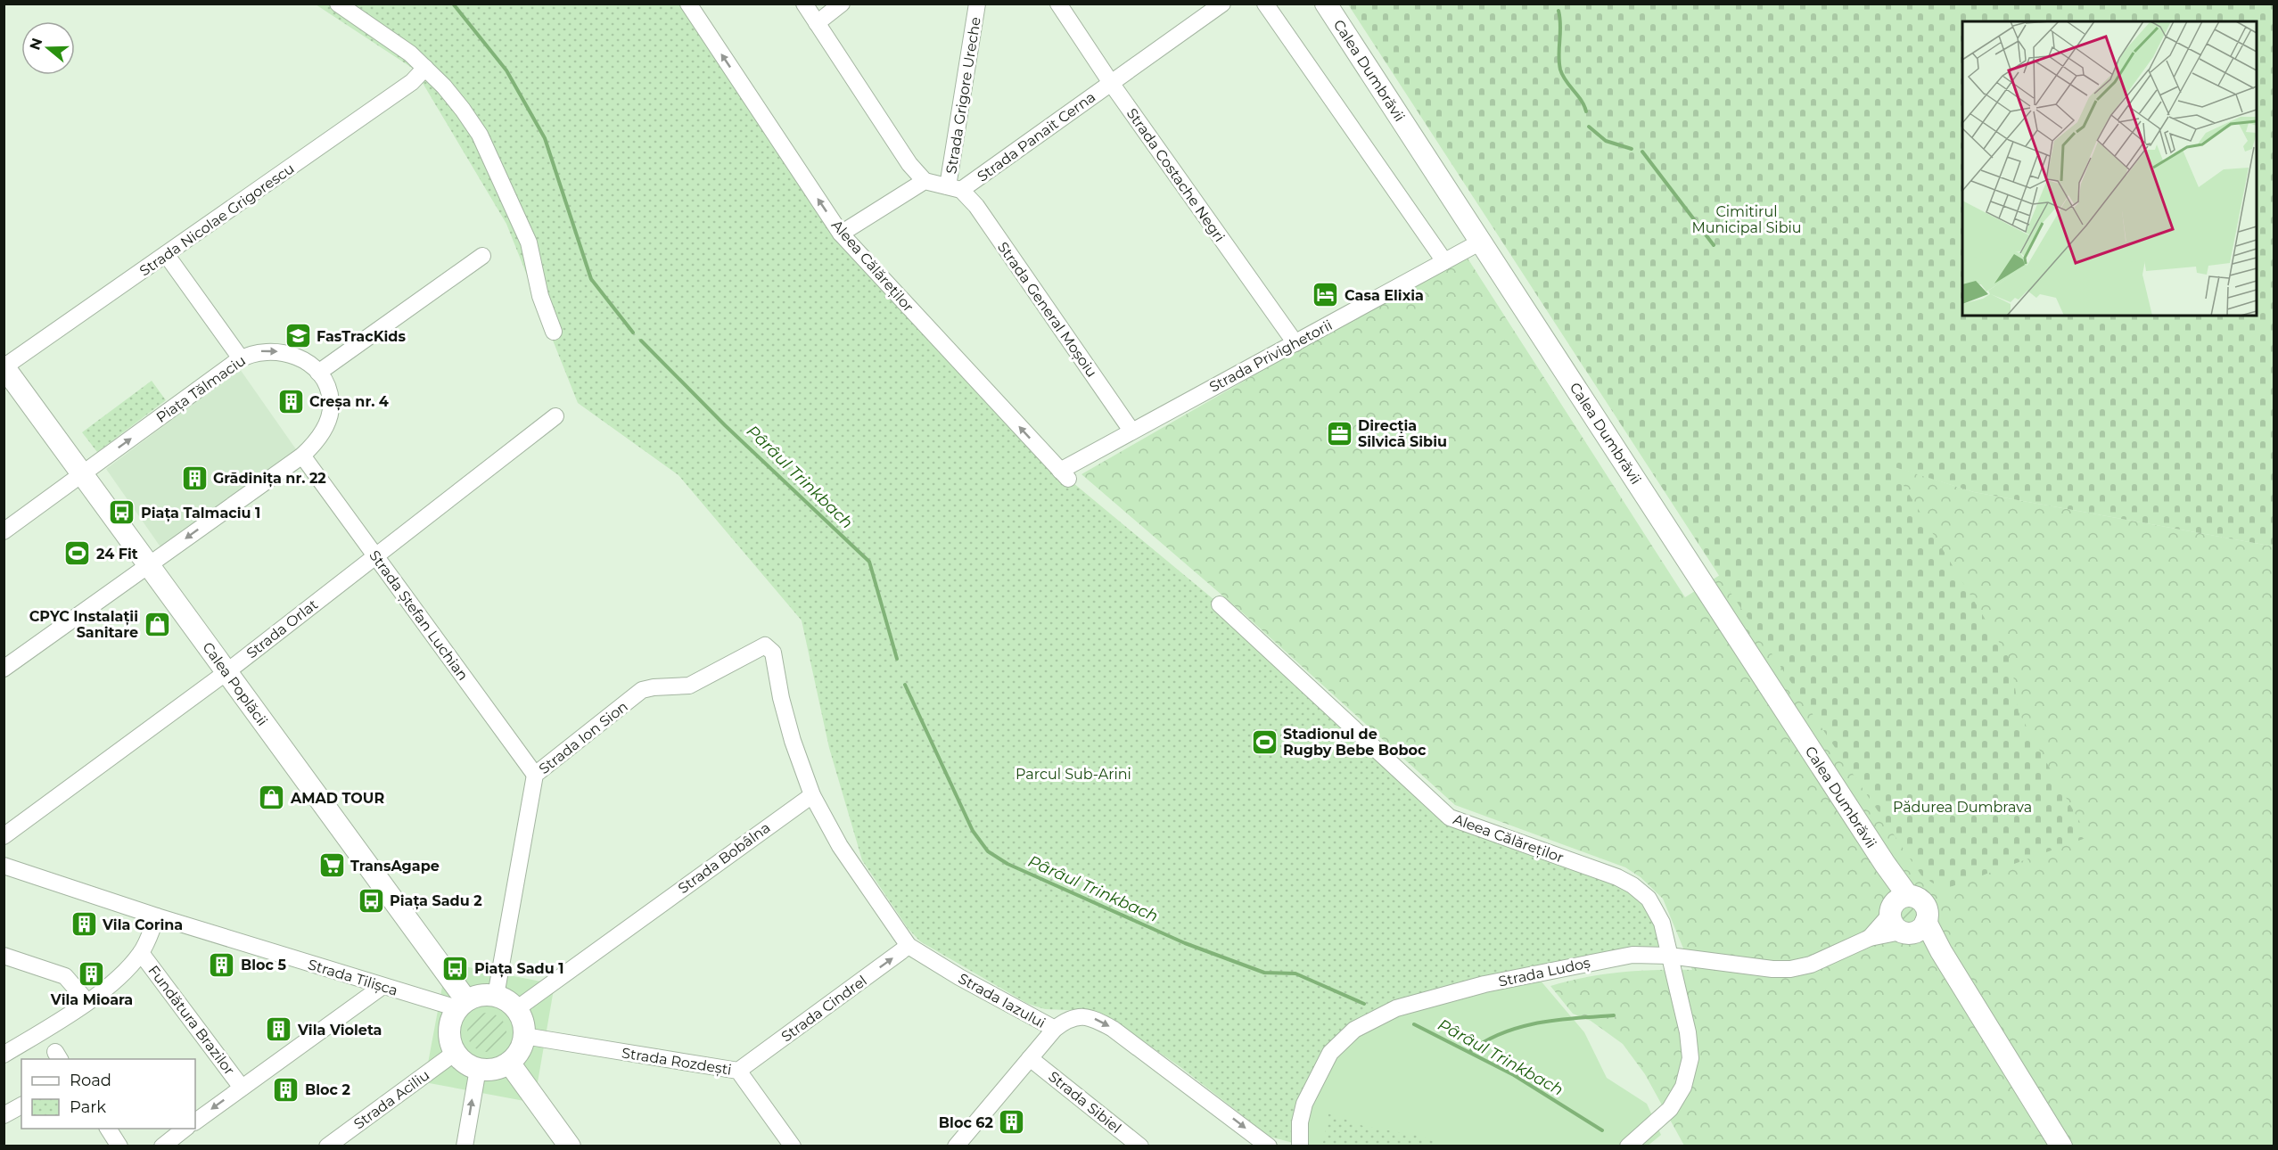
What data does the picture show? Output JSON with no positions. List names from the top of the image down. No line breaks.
{"streets":{"main road":["Calea Dumbrăvii","Calea Poplăcii"],"street":["Strada Grigore Ureche","Strada Panait Cerna","Strada Costache Negri","Strada Nicolae Grigorescu","Aleea Călăreților","Strada General Moșoiu","Strada Privighetorii","Piața Tălmaciu","Strada Ștefan Luchian","Strada Orlat","Strada Ion Sion","Strada Bobâlna","Strada Ludoș","Strada Tilișca","Strada Iazului","Strada Cindrel","Fundătura Brazilor","Strada Rozdești","Strada Aciliu","Strada Sibiel"]},"crossings":[["Calea Dumbrăvii","Strada Privighetorii"],["Calea Dumbrăvii","Strada Ludoș"],["Strada Grigore Ureche","Strada Panait Cerna"],["Strada Grigore Ureche","Strada General Moșoiu"],["Strada Panait Cerna","Strada Costache Negri"],["Strada Panait Cerna","Strada General Moșoiu"],["Strada Costache Negri","Strada Privighetorii"],["Strada Nicolae Grigorescu","Calea Poplăcii"],["Aleea Călăreților","Strada Privighetorii"],["Aleea Călăreților","Strada Ludoș"],["Strada General Moșoiu","Strada Privighetorii"],["Piața Tălmaciu","Calea Poplăcii"],["Strada Ștefan Luchian","Strada Orlat"],["Strada Ștefan Luchian","Strada Ion Sion"],["Strada Orlat","Calea Poplăcii"],["Calea Poplăcii","Strada Ion Sion"],["Calea Poplăcii","Strada Bobâlna"],["Calea Poplăcii","Strada Tilișca"],["Calea Poplăcii","Strada Rozdești"],["Calea Poplăcii","Strada Aciliu"],["Strada Ion Sion","Strada Bobâlna"],["Strada Ion Sion","Strada Tilișca"],["Strada Ion Sion","Strada Iazului"],["Strada Ion Sion","Strada Rozdești"],["Strada Ion Sion","Strada Aciliu"],["Strada Bobâlna","Strada Tilișca"],["Strada Bobâlna","Strada Iazului"],["Strada Bobâlna","Strada Rozdești"],["Strada Bobâlna","Strada Aciliu"],["Strada Tilișca","Fundătura Brazilor"],["Strada Tilișca","Strada Rozdești"],["Strada Tilișca","Strada Aciliu"],["Strada Iazului","Strada Cindrel"],["Strada Cindrel","Strada Rozdești"],["Strada Rozdești","Strada Aciliu"]],"one_way":["Strada Iazului","Strada Cindrel"],"water":["Pârâul Trinkbach"],"parks":["Cimitirul Municipal Sibiu","Parcul Sub-Arini","Pădurea Dumbrava"],"places":{"hotel":["Casa Elixia"],"school or university":["FasTracKids"],"building":["Creșa nr. 4","Grădinița nr. 22","Vila Corina","Bloc 5","Vila Mioara","Vila Violeta","Bloc 2","Bloc 62"],"office":["Direcția Silvică Sibiu"],"bus stop":["Piața Talmaciu 1","Piața Sadu 2","Piața Sadu 1"],"sports":["24 Fit","Stadionul de Rugby Bebe Boboc"],"shop":["CPYC Instalații Sanitare","AMAD TOUR"],"supermarket":["TransAgape"]},"legend":["Road","Park"],"north":"left"}
